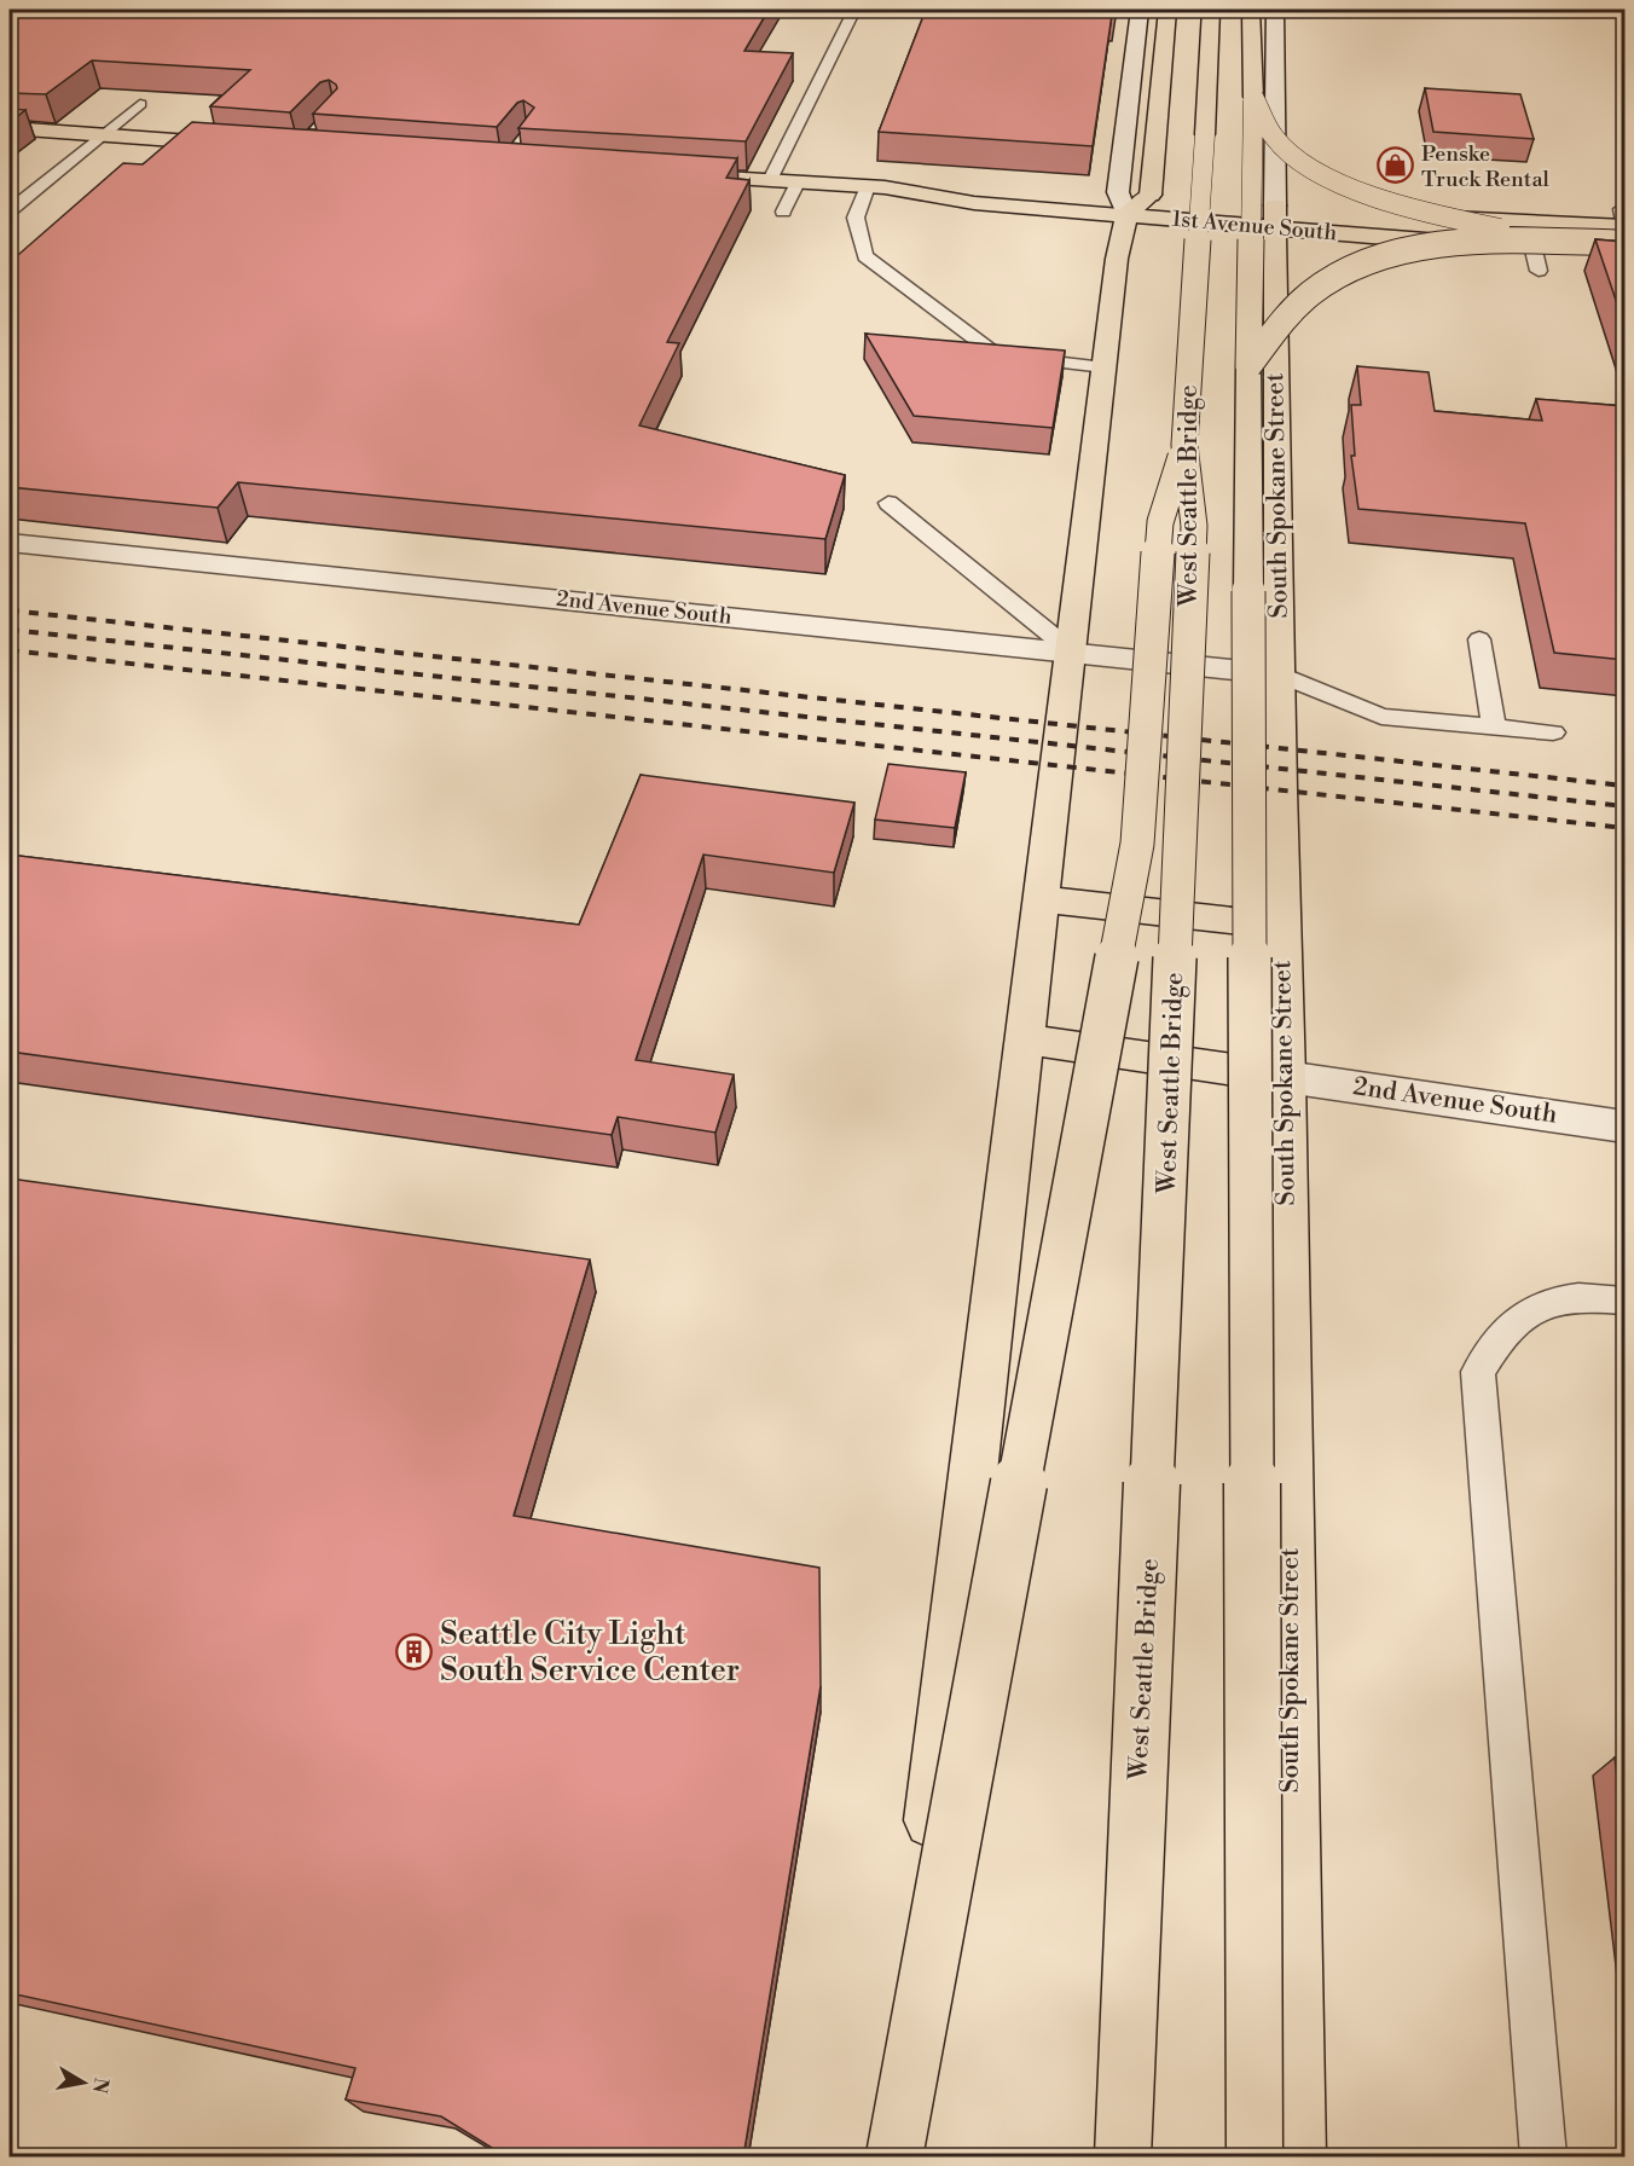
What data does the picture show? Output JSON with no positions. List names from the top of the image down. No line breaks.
{"streets":{"main road":["1st Avenue South","West Seattle Bridge","South Spokane Street","2nd Avenue South"]},"crossings":[["1st Avenue South","South Spokane Street"],["South Spokane Street","2nd Avenue South"]],"places":{"shop":["Penske Truck Rental"],"building":["Seattle City Light South Service Center"]},"north":"right"}
